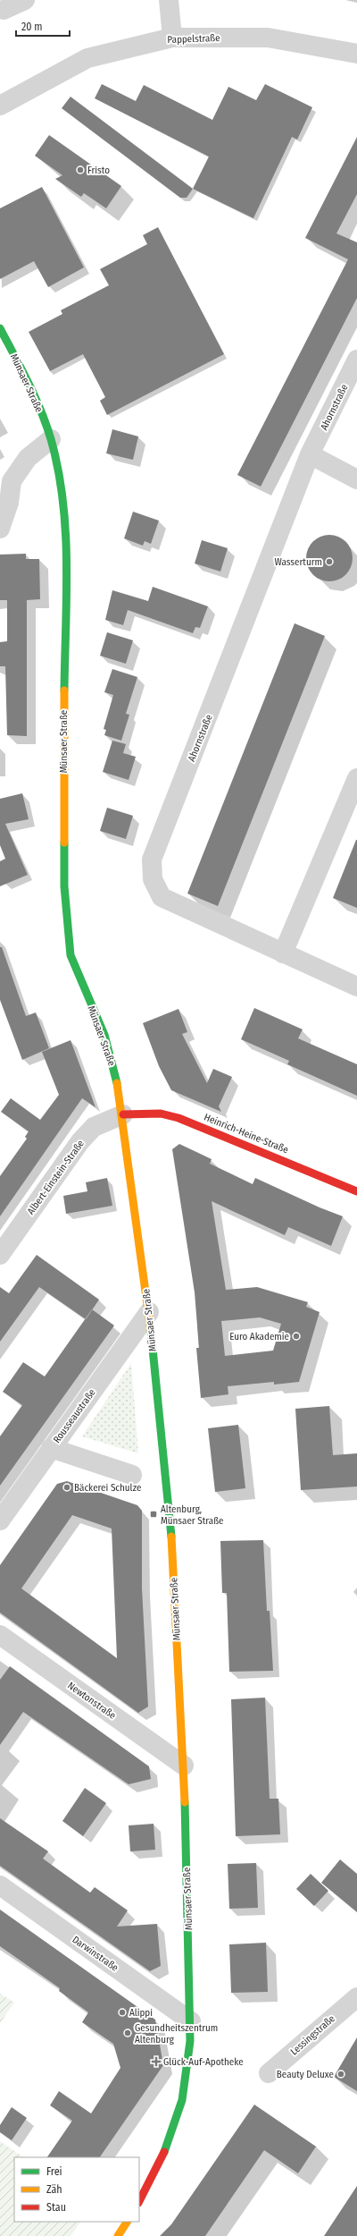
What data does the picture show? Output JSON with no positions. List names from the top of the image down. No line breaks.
{"streets":{"street":["Pappelstraße","Münsaer Straße","Ahornstraße","Heinrich-Heine-Straße","Albert-Einstein-Straße","Rousseaustraße","Newtonstraße","Darwinstraße","Lessingstraße"]},"crossings":[["Münsaer Straße","Heinrich-Heine-Straße"],["Münsaer Straße","Albert-Einstein-Straße"],["Münsaer Straße","Rousseaustraße"],["Münsaer Straße","Newtonstraße"],["Münsaer Straße","Darwinstraße"],["Heinrich-Heine-Straße","Albert-Einstein-Straße"]],"places":{"other":["Fristo","Wasserturm","Euro Akademie","Bäckerei Schulze","Alippi","Gesundheitszentrum Altenburg","Beauty Deluxe"],"transit":["Altenburg, Münsaer Straße"],"health":["Glück-Auf-Apotheke"]},"legend":["Frei","Zäh","Stau"],"scale_bar":"20 m"}
